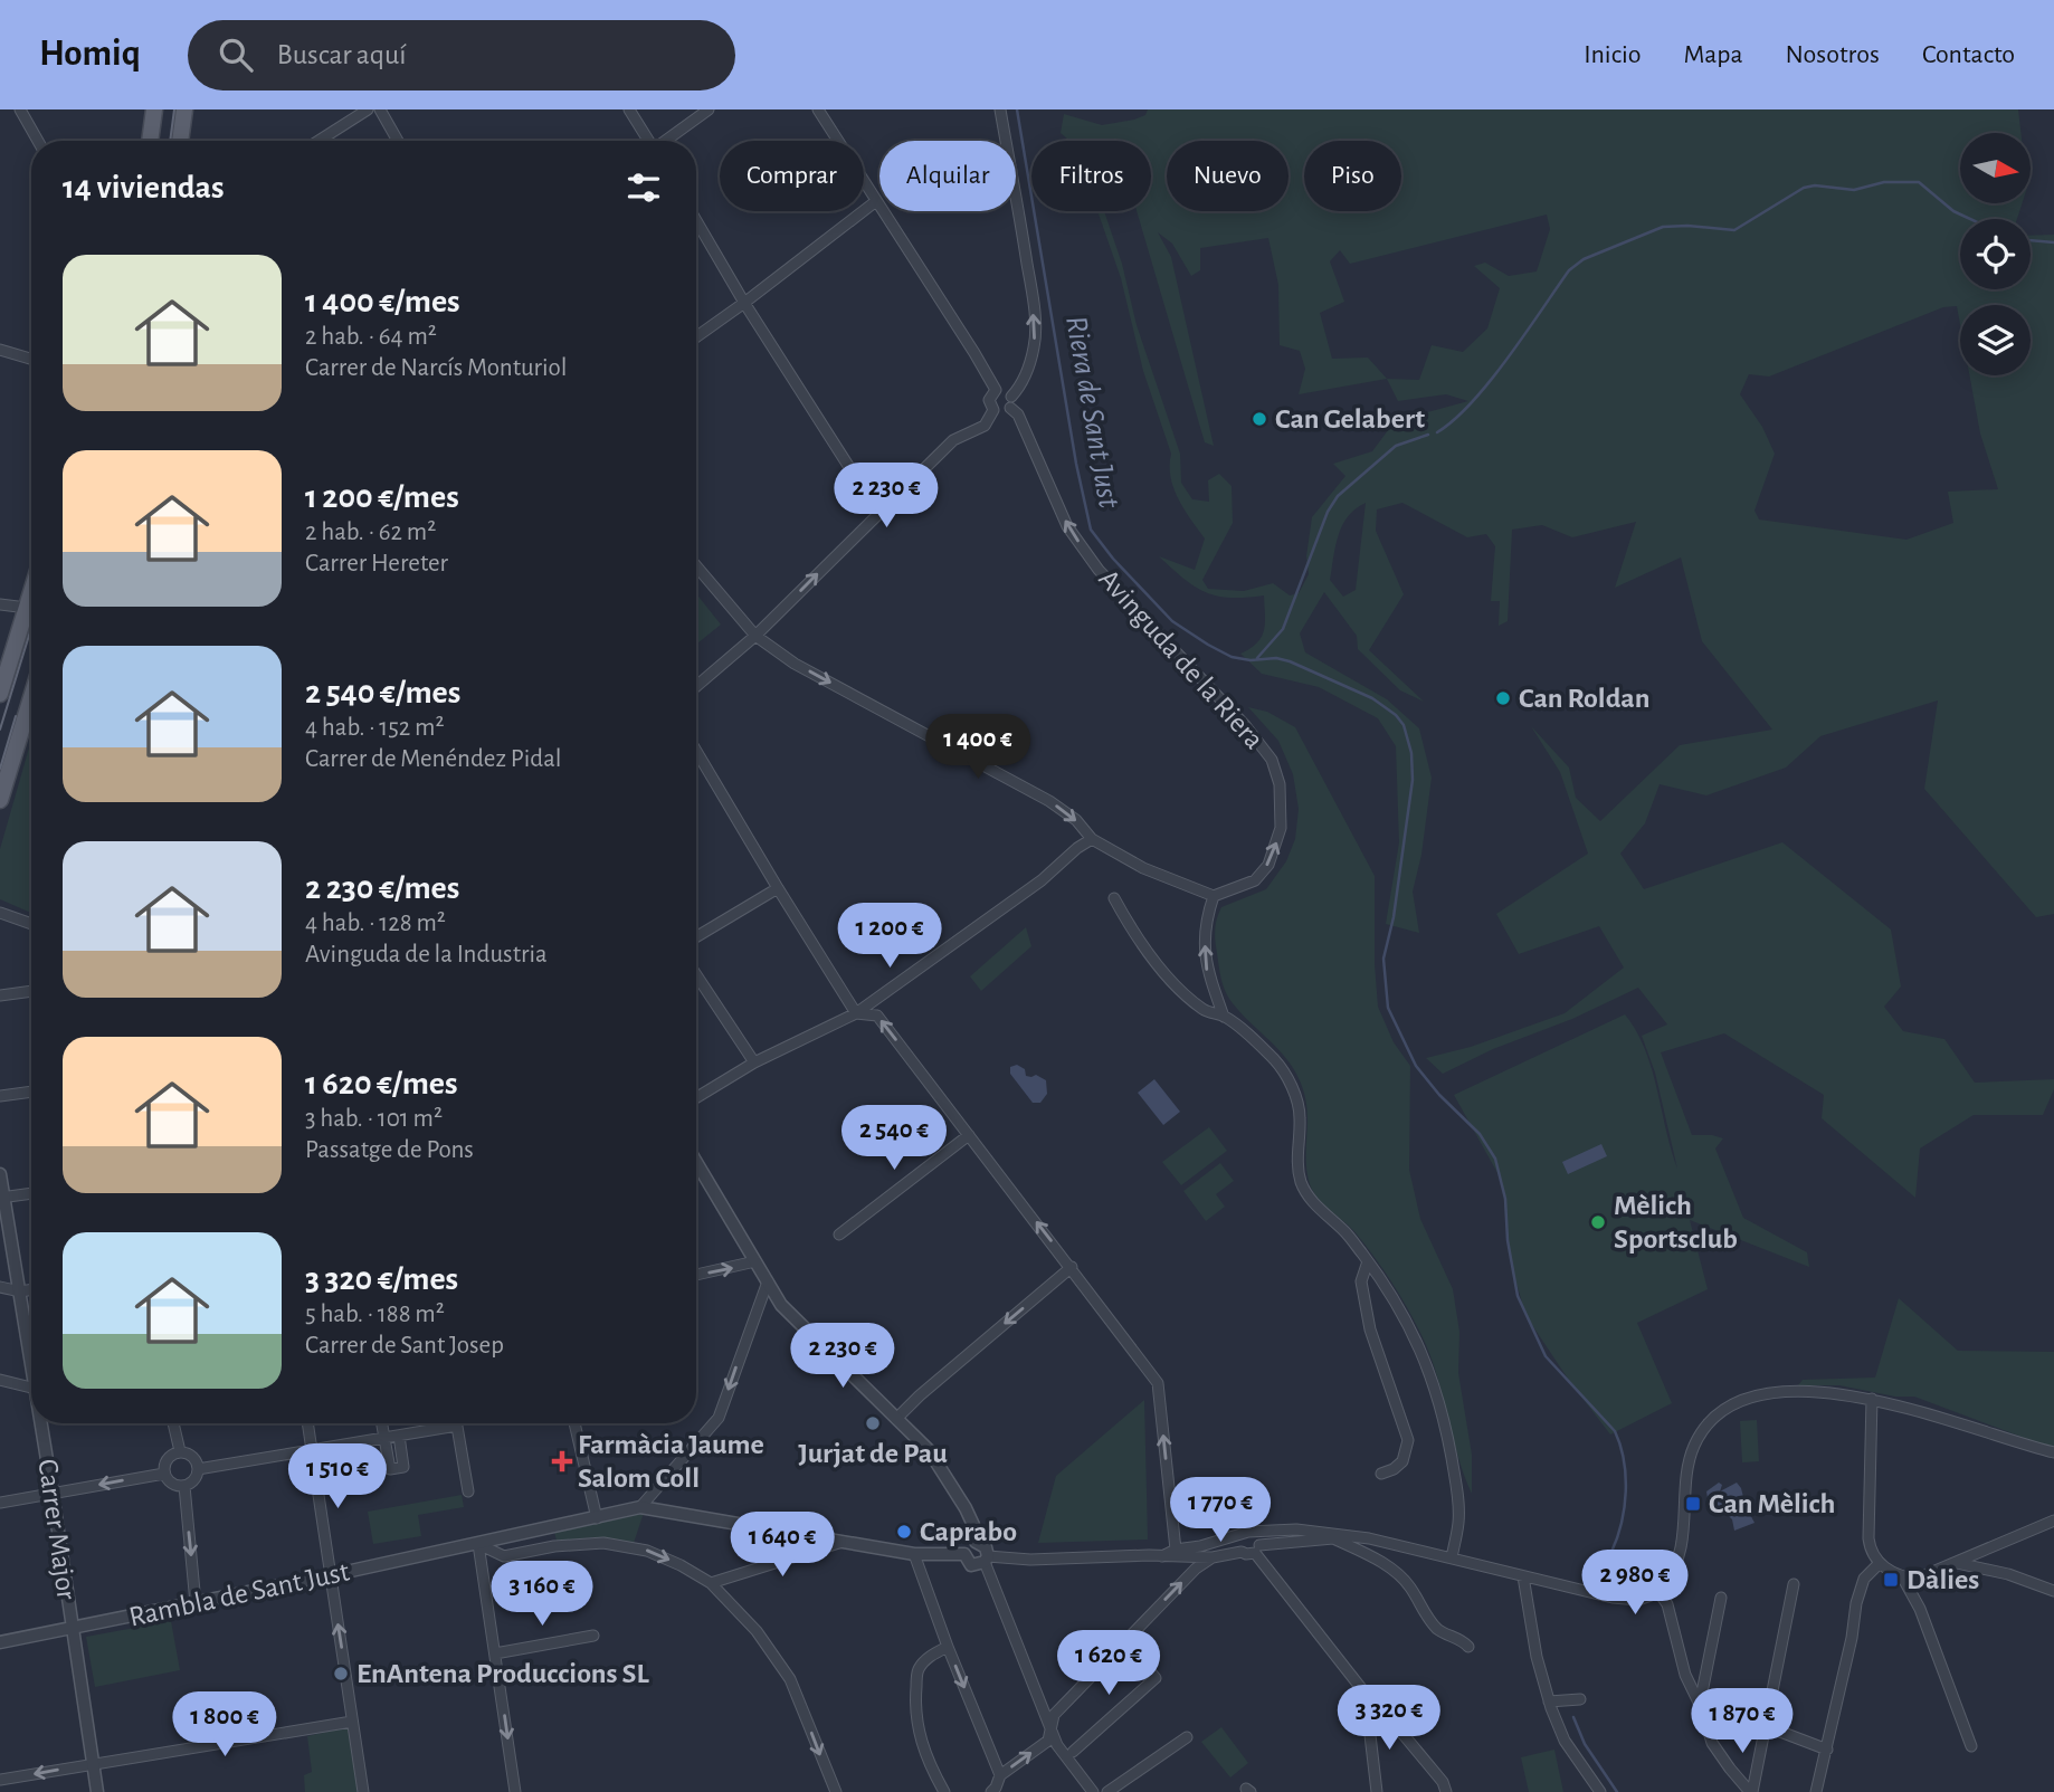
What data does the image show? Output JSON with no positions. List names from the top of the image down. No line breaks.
{"streets":{"street":["Avinguda de la Riera","Carrer Major","Rambla de Sant Just"]},"crossings":[["Carrer Major","Rambla de Sant Just"]],"one_way":["Avinguda de la Riera"],"water":["Riera de Sant Just"],"places":{"other":["Can Gelabert","Can Roldan","Mèlich Sportsclub","Jurjat de Pau","Caprabo","EnAntena Produccions SL"],"health":["Farmàcia Jaume Salom Coll"],"transit":["Can Mèlich","Dàlies"]},"north":"right","page":{"header":"Homiq","search":"Buscar aquí","nav":["Inicio","Mapa","Nosotros","Contacto"],"chip":["Comprar","Alquilar","Filtros","Nuevo","Piso"],"heading":"14 viviendas","list":[{"name":"1 400 €/mes","note":"2 hab. · 64 m² · Carrer de Narcís Monturiol"},{"name":"1 200 €/mes","note":"2 hab. · 62 m² · Carrer Hereter"},{"name":"2 540 €/mes","note":"4 hab. · 152 m² · Carrer de Menéndez Pidal"},{"name":"2 230 €/mes","note":"4 hab. · 128 m² · Avinguda de la Industria"},{"name":"1 620 €/mes","note":"3 hab. · 101 m² · Passatge de Pons"},{"name":"3 320 €/mes","note":"5 hab. · 188 m² · Carrer de Sant Josep"}],"price":["2 230 €","1 400 €","1 200 €","2 540 €","2 230 €","1 510 €","1 770 €","1 640 €","2 980 €","3 160 €","1 620 €","3 320 €","1 870 €","1 800 €"]}}
